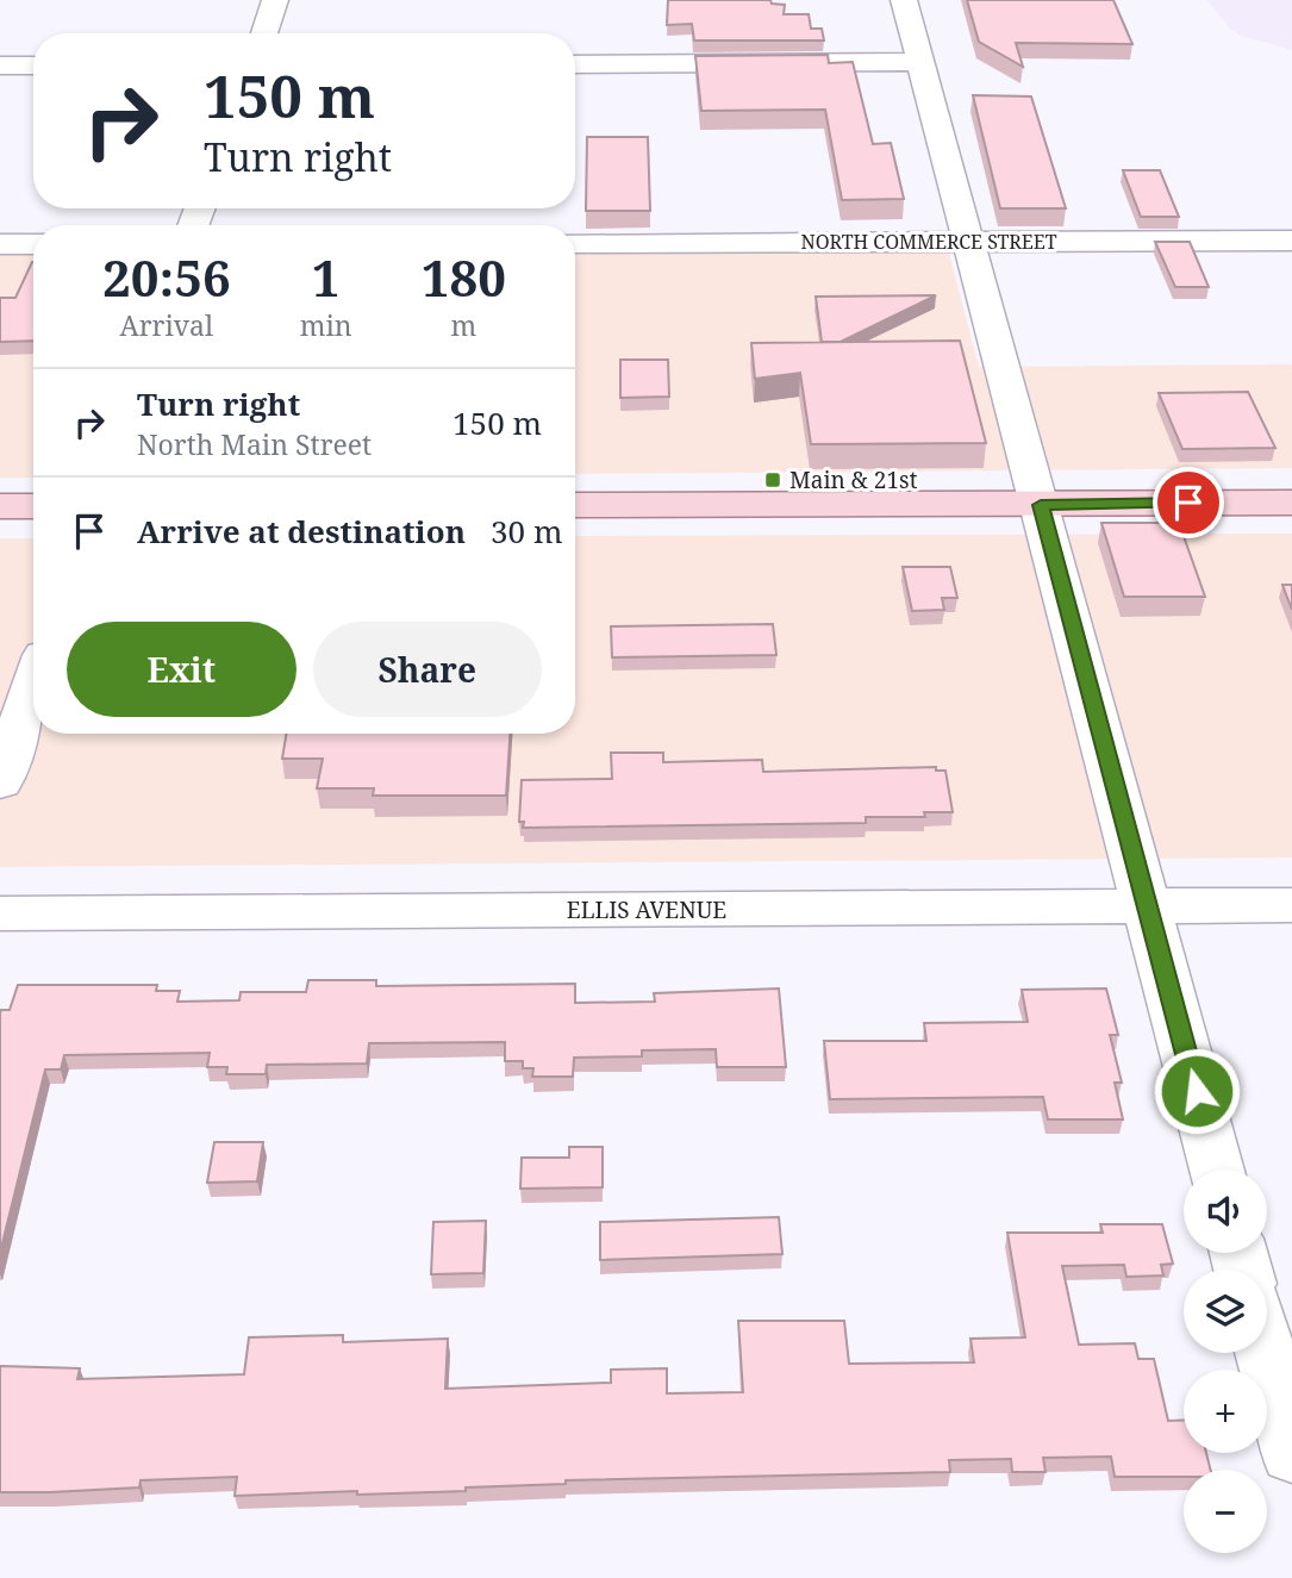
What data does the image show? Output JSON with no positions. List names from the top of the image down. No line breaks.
{"streets":{"street":["NORTH COMMERCE STREET","ELLIS AVENUE"]},"places":{"transit":["Main & 21st"]},"page":{"turn":["150 m","Turn right"],"eta":["20:56","Arrival","1","min","180","m"],"list":[{"name":"Turn right","note":"North Main Street","value":"150 m"},{"name":"Arrive at destination","value":"30 m"}],"buttons":["Exit","Share"],"map_buttons":["+","−"]}}
